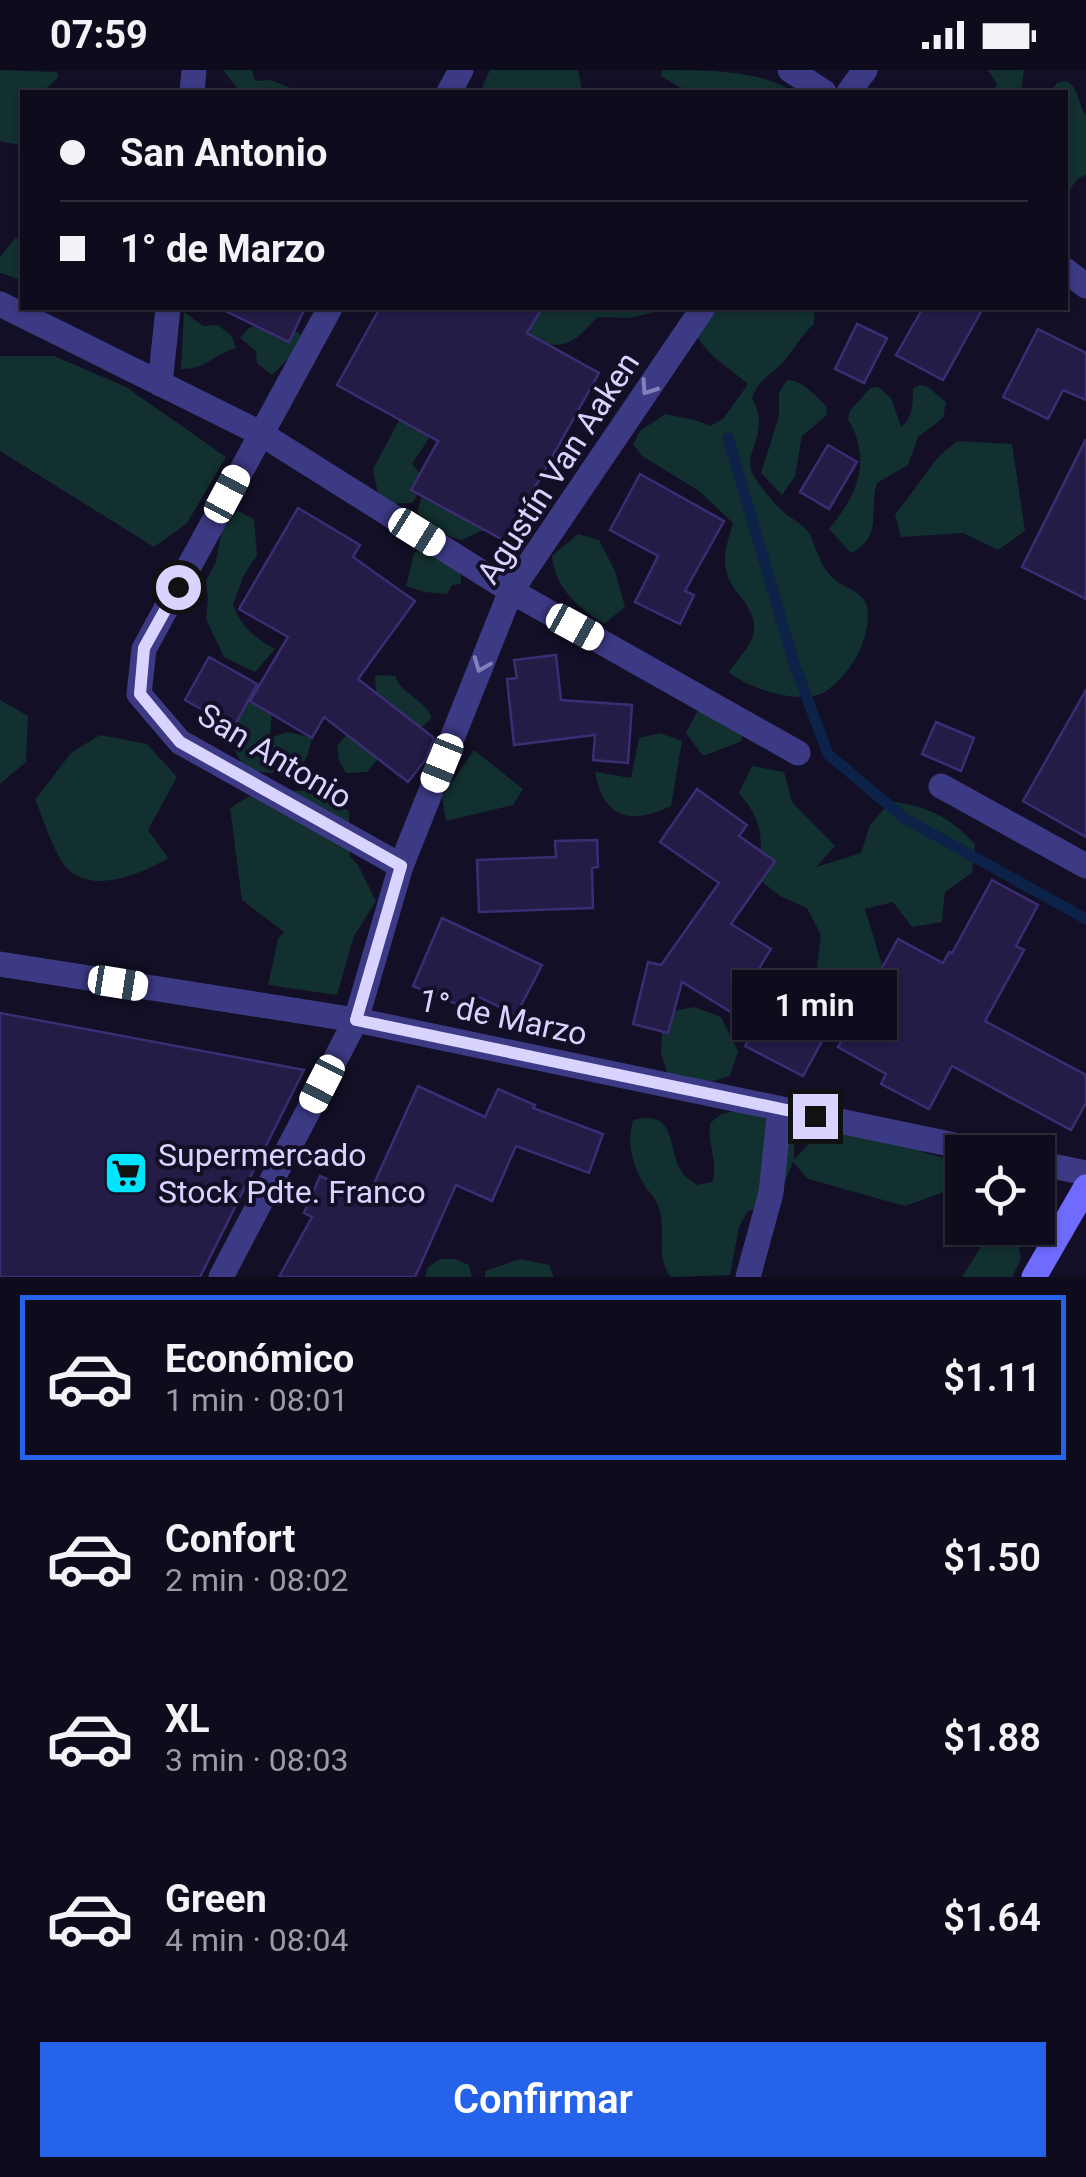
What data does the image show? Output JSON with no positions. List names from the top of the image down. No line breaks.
{"streets":{"street":["Agustín Van Aaken","San Antonio","1° de Marzo"]},"crossings":[["Agustín Van Aaken","San Antonio"],["Agustín Van Aaken","1° de Marzo"]],"one_way":["Agustín Van Aaken"],"places":{"supermarket":["Supermercado Stock Pdte. Franco"]},"page":{"status":"07:59","banner":["San Antonio","1° de Marzo"],"bubble":"1 min","list":[{"name":"Económico","note":"1 min · 08:01","value":"$1.11"},{"name":"Confort","note":"2 min · 08:02","value":"$1.50"},{"name":"XL","note":"3 min · 08:03","value":"$1.88"},{"name":"Green","note":"4 min · 08:04","value":"$1.64"}],"buttons":"Confirmar"}}
